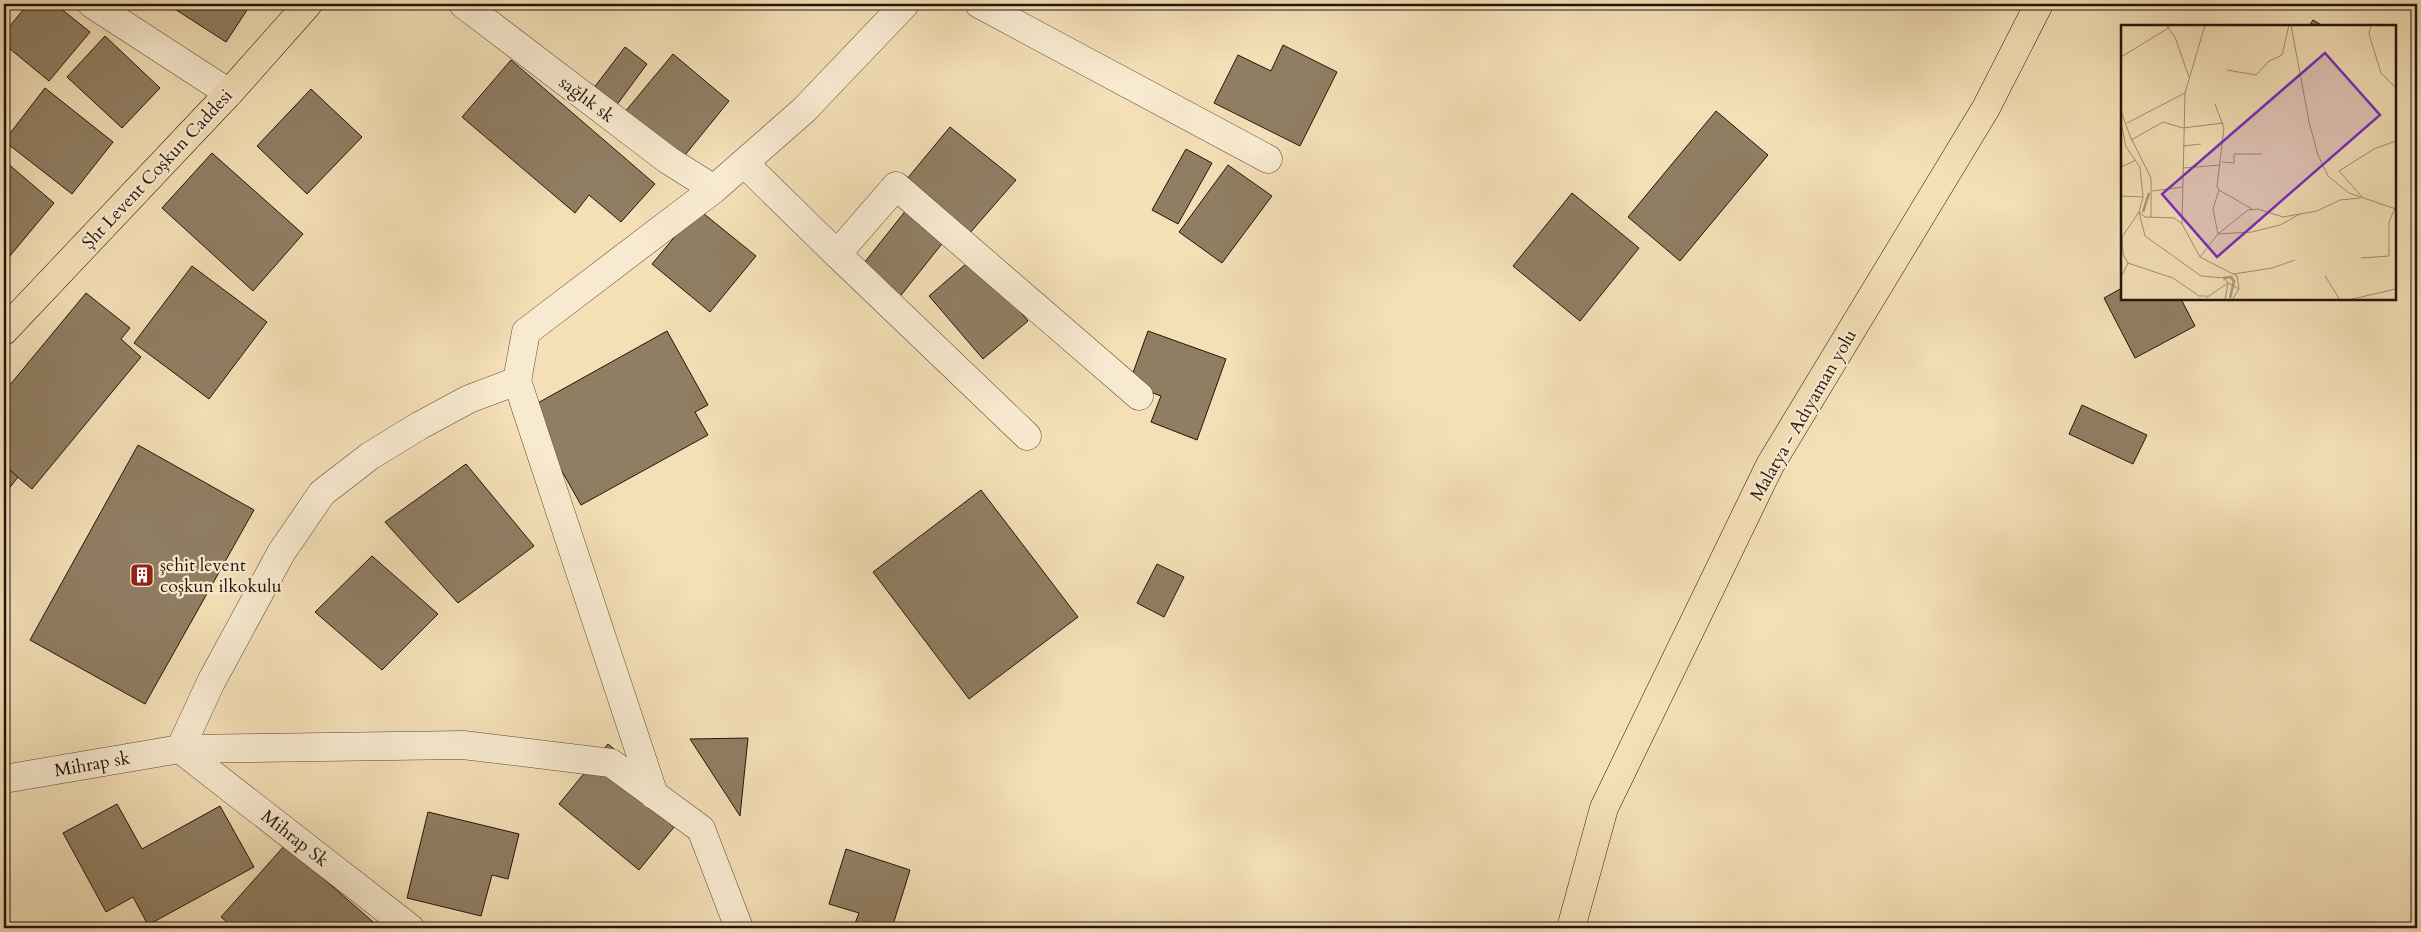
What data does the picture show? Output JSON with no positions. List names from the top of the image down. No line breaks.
{"streets":{"main road":["Şht Levent Coşkun Caddesi","Malatya - Adıyaman yolu"],"street":["sağlık sk","Mihrap sk","Mihrap Sk"]},"crossings":[["Mihrap sk","Mihrap Sk"]],"places":{"building":["şehit levent coşkun ilkokulu"]}}
